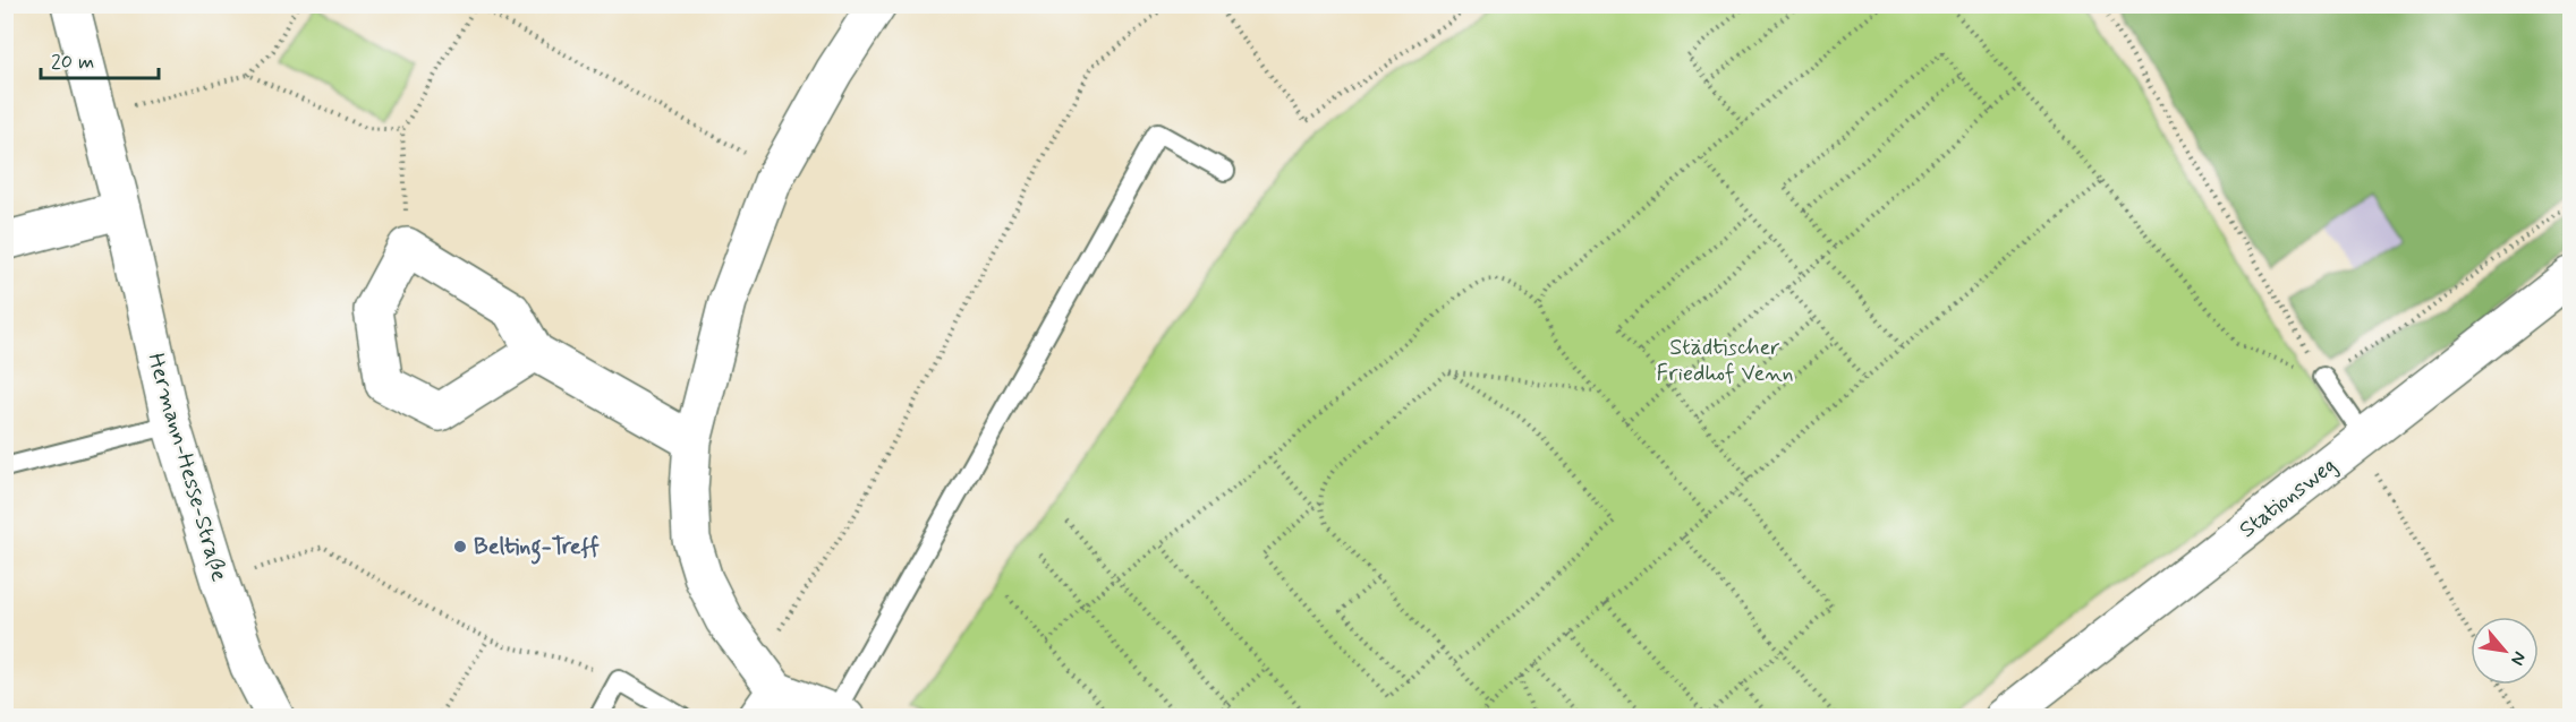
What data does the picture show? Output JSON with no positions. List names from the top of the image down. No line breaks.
{"streets":{"street":["Hermann-Hesse-Straße","Stationsweg"]},"parks":["Städtischer Friedhof Venn"],"places":["Belting-Treff"],"scale_bar":"20 m","north":"bottom right"}
